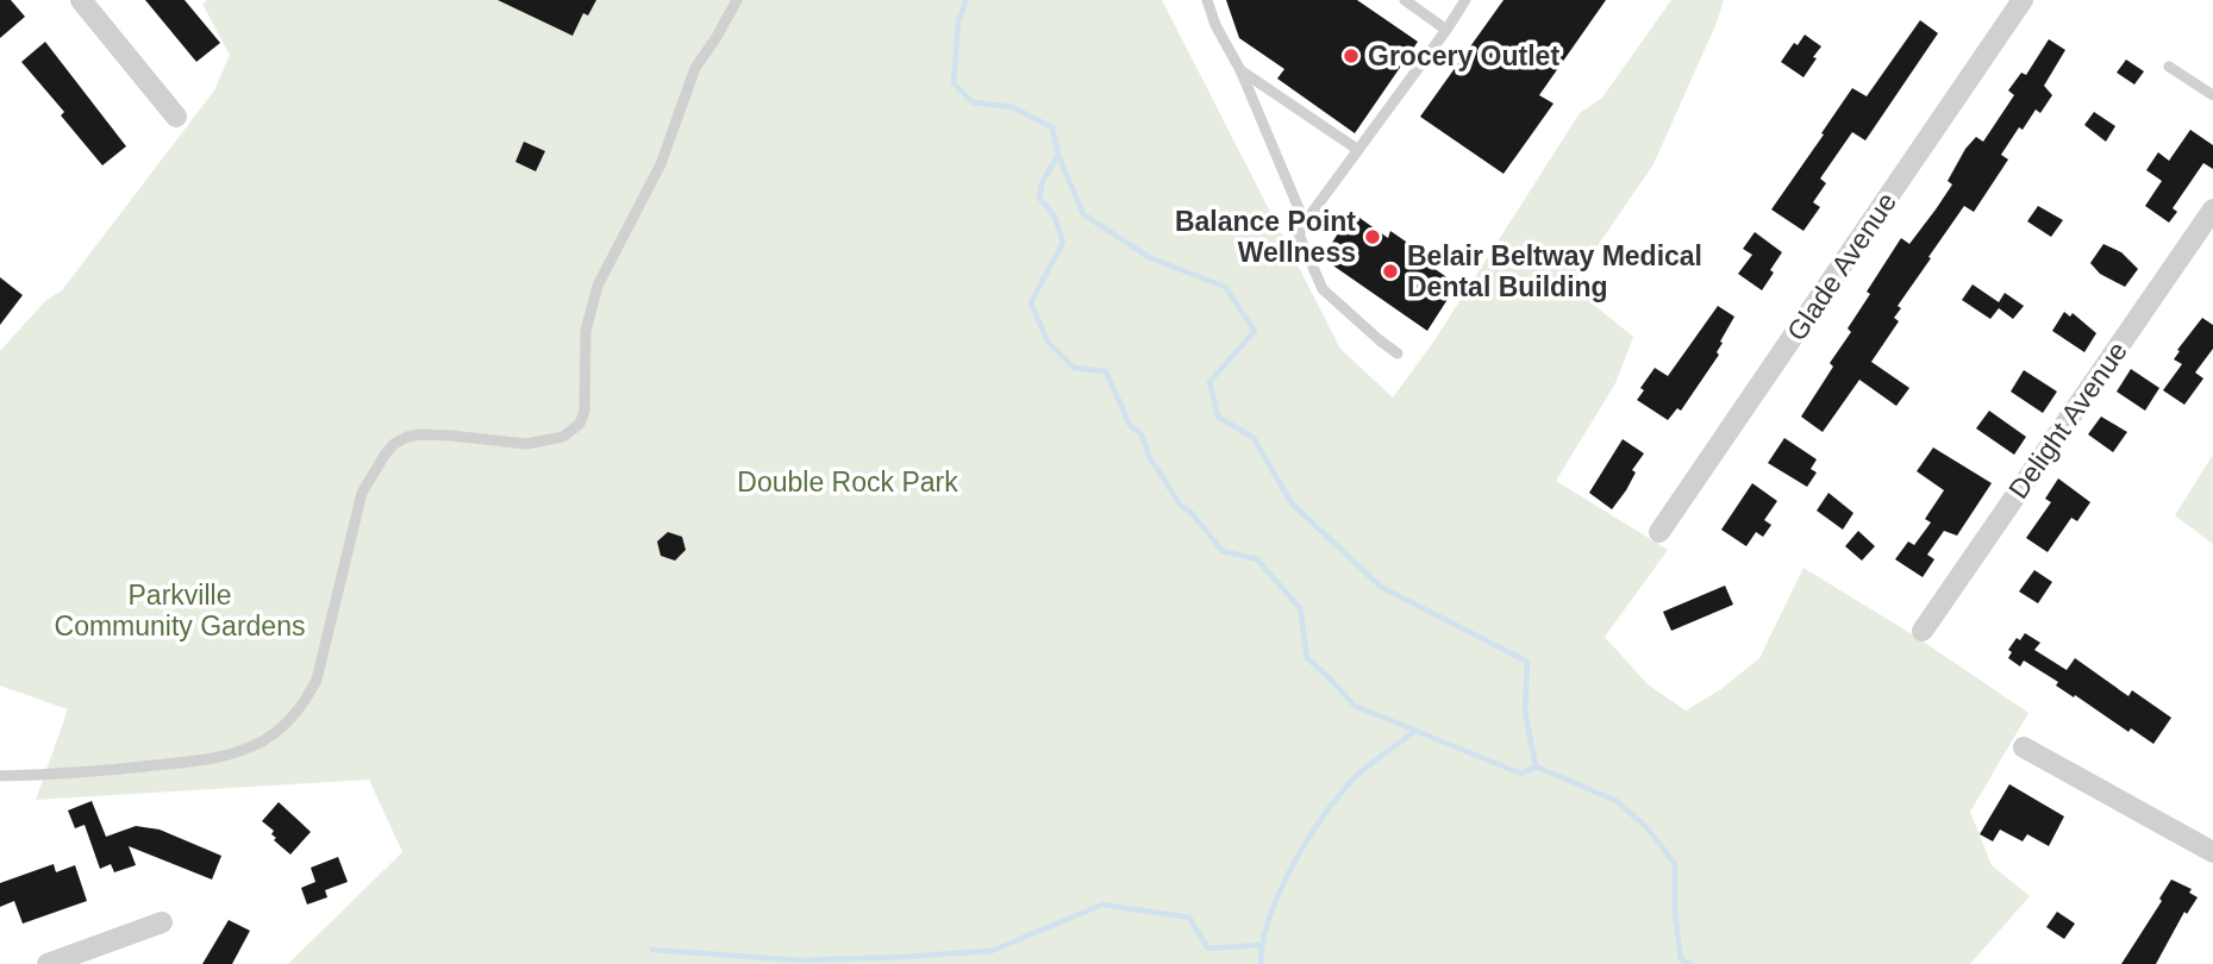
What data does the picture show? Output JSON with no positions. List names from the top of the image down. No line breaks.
{"streets":{"street":["Glade Avenue","Delight Avenue"]},"parks":["Double Rock Park","Parkville Community Gardens"],"places":["Grocery Outlet","Balance Point Wellness","Belair Beltway Medical Dental Building"]}
